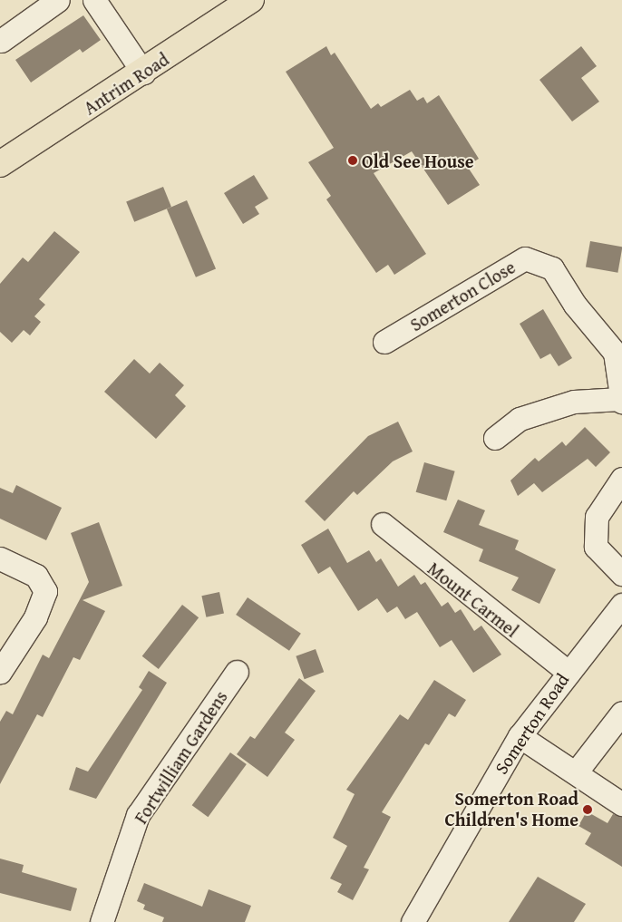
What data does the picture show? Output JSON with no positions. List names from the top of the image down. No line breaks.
{"streets":{"main road":["Antrim Road"],"street":["Somerton Close","Mount Carmel","Somerton Road","Fortwilliam Gardens"]},"crossings":[["Mount Carmel","Somerton Road"]],"places":["Old See House","Somerton Road Children's Home"]}
